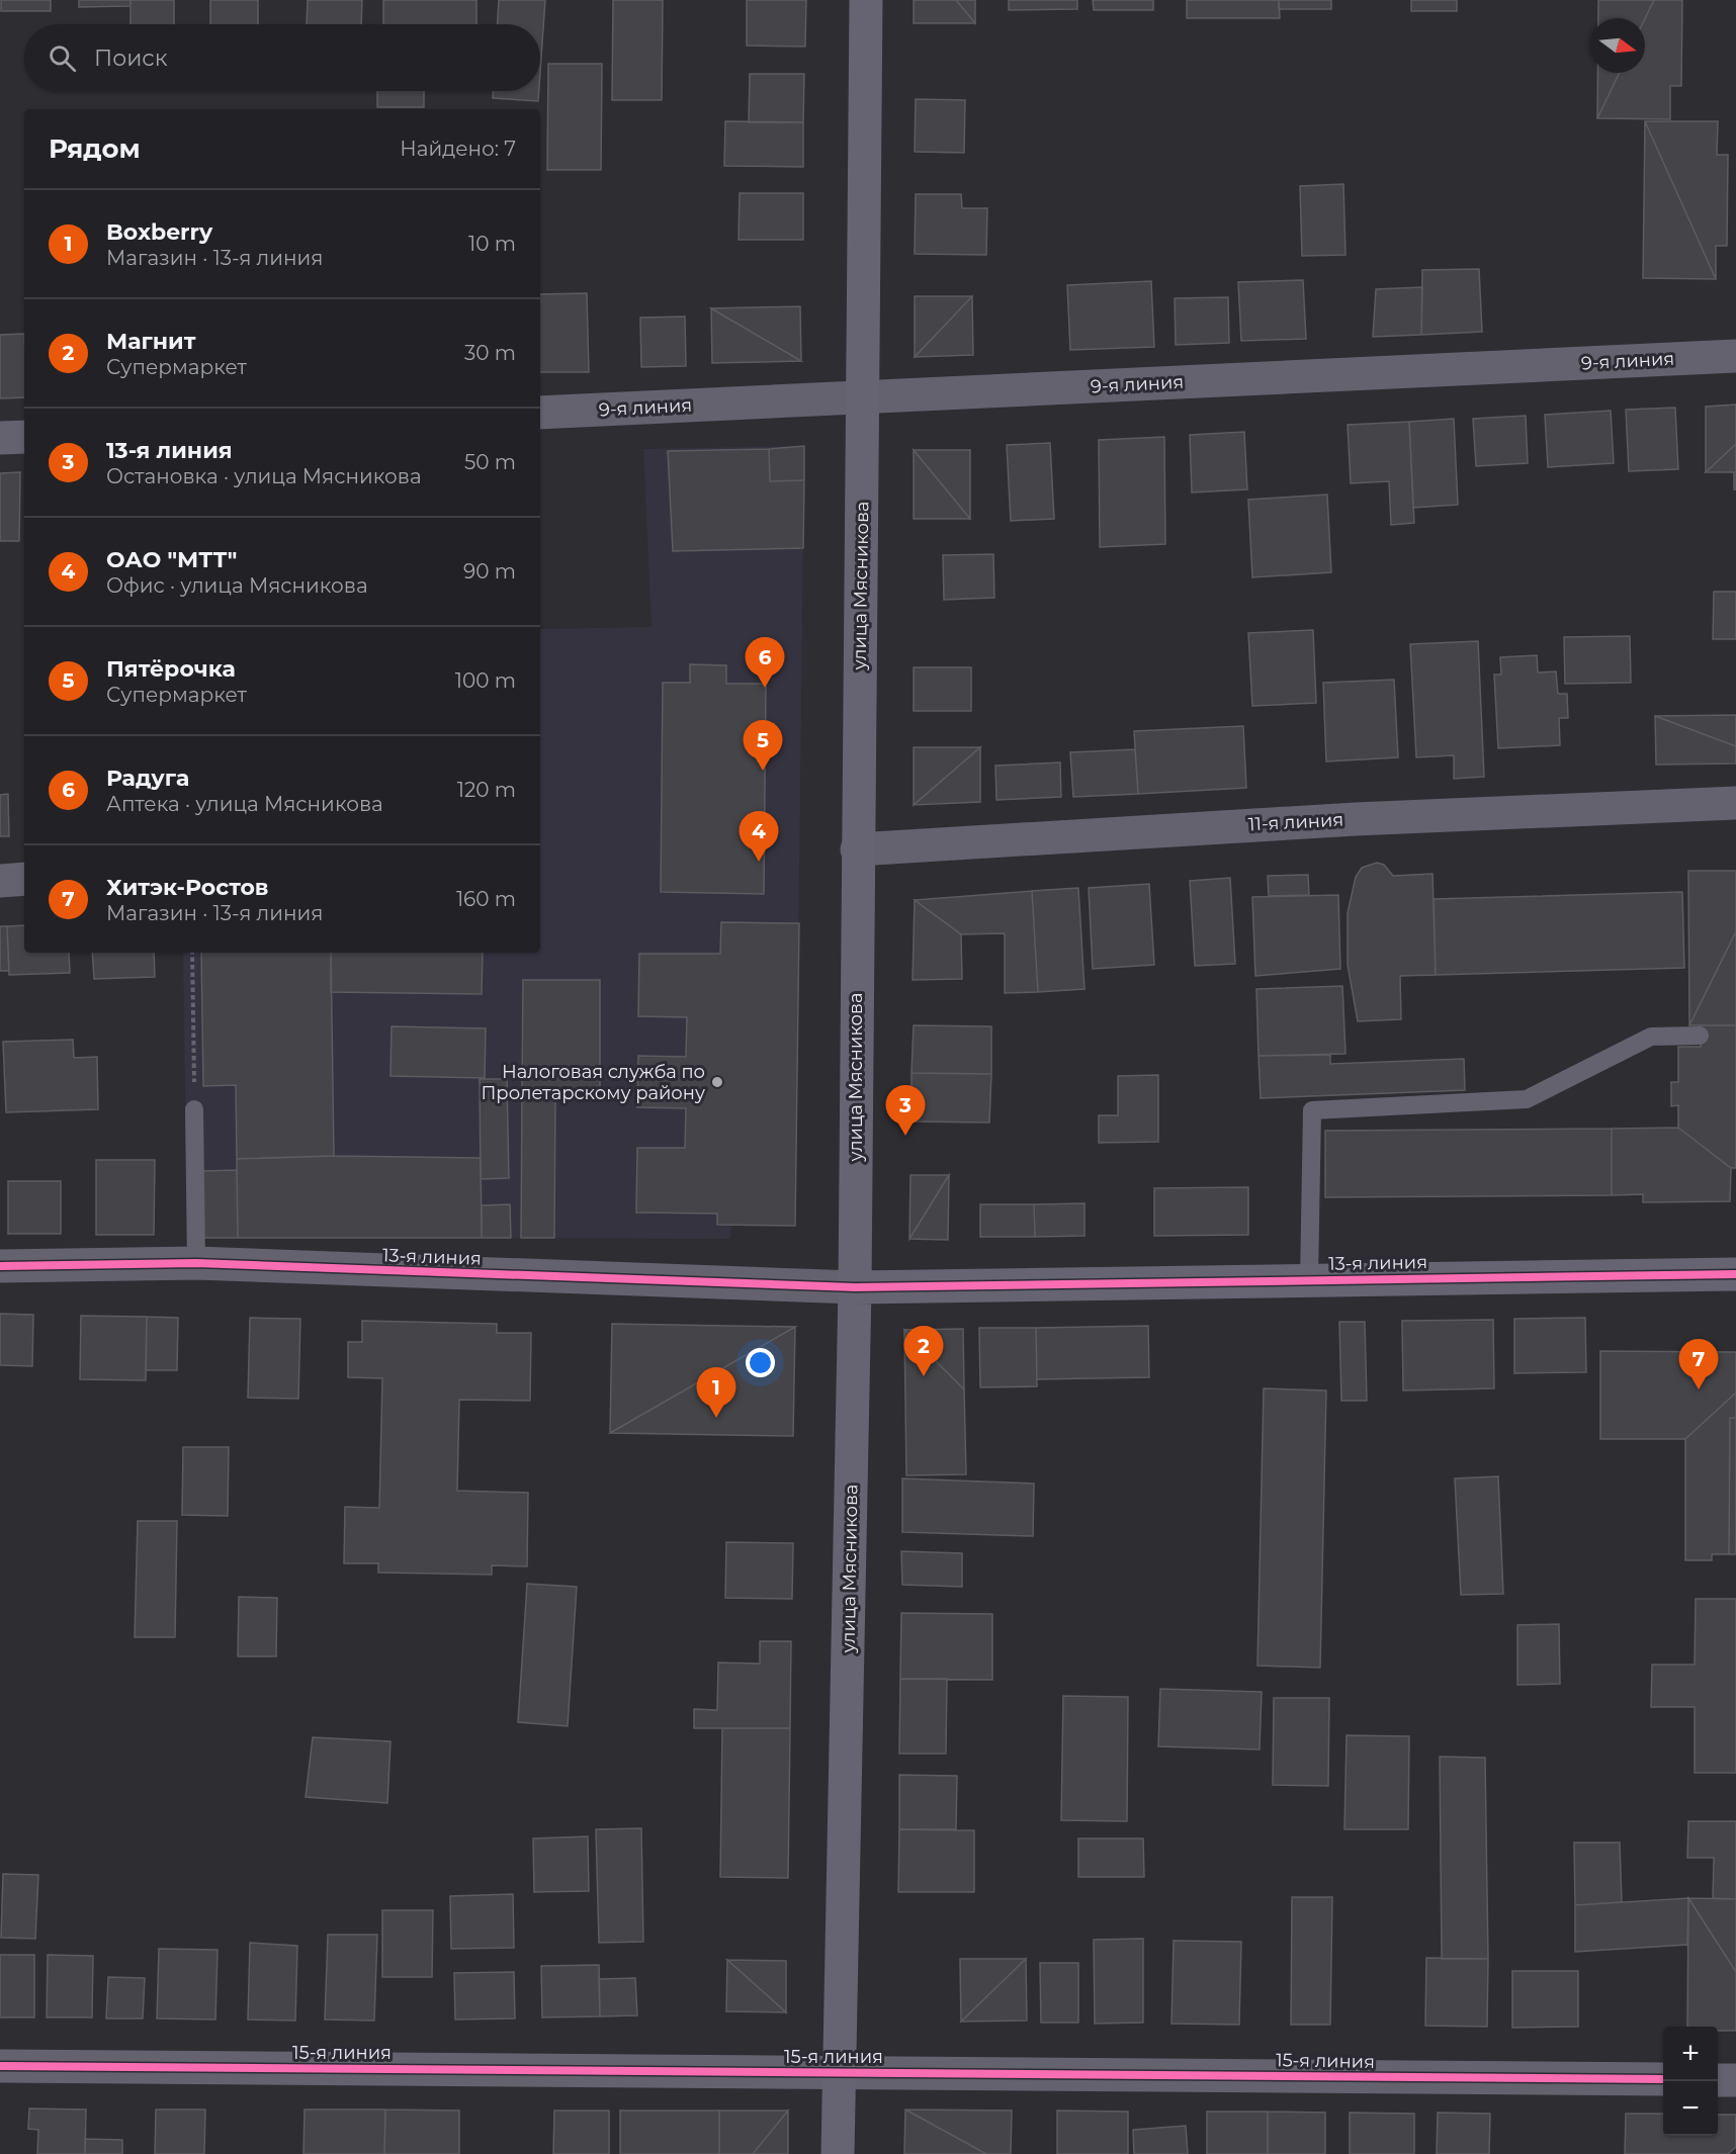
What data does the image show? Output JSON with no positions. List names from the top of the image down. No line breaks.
{"streets":{"main road":["улица Мясникова","13-я линия"],"street":["9-я линия","11-я линия","15-я линия"]},"crossings":[["9-я линия","улица Мясникова"],["улица Мясникова","11-я линия"],["улица Мясникова","13-я линия"],["улица Мясникова","15-я линия"]],"places":["Налоговая служба по Пролетарскому району"],"north":"right","page":{"search":"Поиск","heading":["Рядом","Найдено: 7"],"list":[{"mark":"1","name":"Boxberry","note":"Магазин · 13-я линия","value":"10 m"},{"mark":"2","name":"Магнит","note":"Супермаркет","value":"30 m"},{"mark":"3","name":"13-я линия","note":"Остановка · улица Мясникова","value":"50 m"},{"mark":"4","name":"ОАО \"МТТ\"","note":"Офис · улица Мясникова","value":"90 m"},{"mark":"5","name":"Пятёрочка","note":"Супермаркет","value":"100 m"},{"mark":"6","name":"Радуга","note":"Аптека · улица Мясникова","value":"120 m"},{"mark":"7","name":"Хитэк-Ростов","note":"Магазин · 13-я линия","value":"160 m"}],"pins":["6","5","4","3","2","7","1"],"map_buttons":["+","−"]}}
